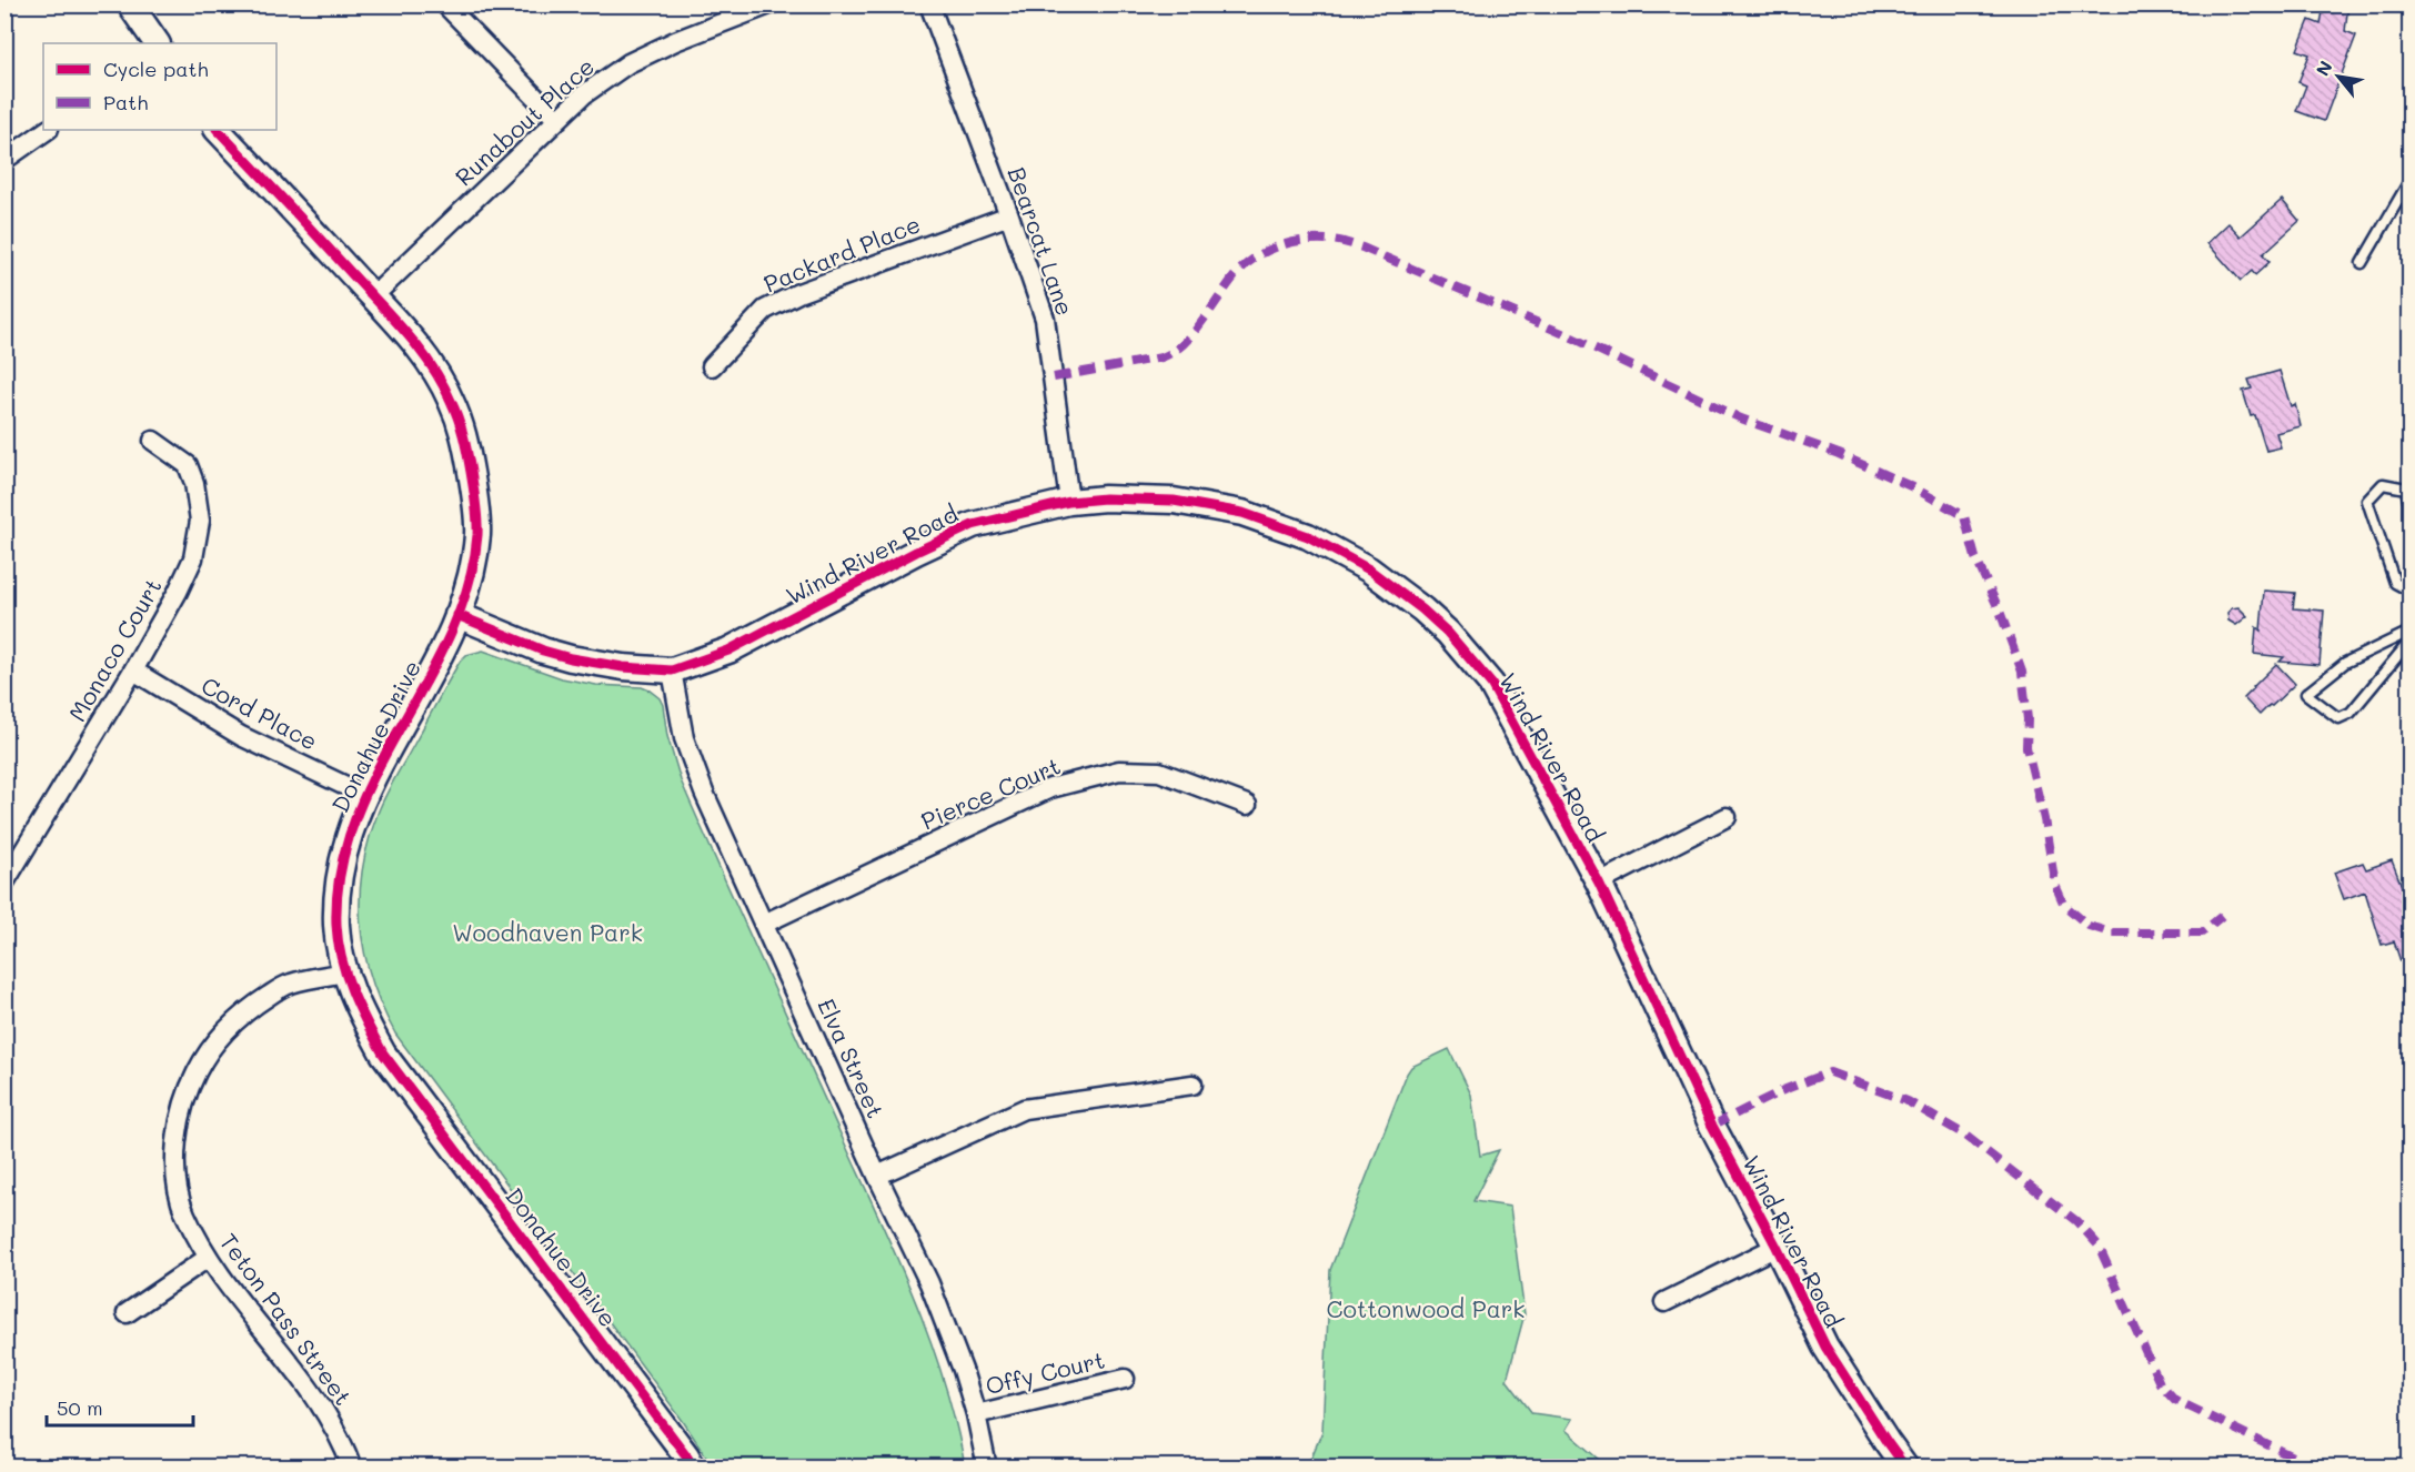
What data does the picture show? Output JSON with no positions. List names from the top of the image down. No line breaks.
{"streets":{"street":["Runabout Place","Bearcat Lane","Packard Place","Wind River Road","Monaco Court","Cord Place","Donahue Drive","Pierce Court","Elva Street","Teton Pass Street","Offy Court"]},"crossings":[["Runabout Place","Donahue Drive"],["Bearcat Lane","Packard Place"],["Bearcat Lane","Wind River Road"],["Wind River Road","Donahue Drive"],["Wind River Road","Elva Street"],["Monaco Court","Cord Place"],["Cord Place","Donahue Drive"],["Donahue Drive","Teton Pass Street"],["Pierce Court","Elva Street"],["Elva Street","Offy Court"]],"parks":["Woodhaven Park","Cottonwood Park"],"legend":["Cycle path","Path"],"scale_bar":"50 m","north":"top left"}
